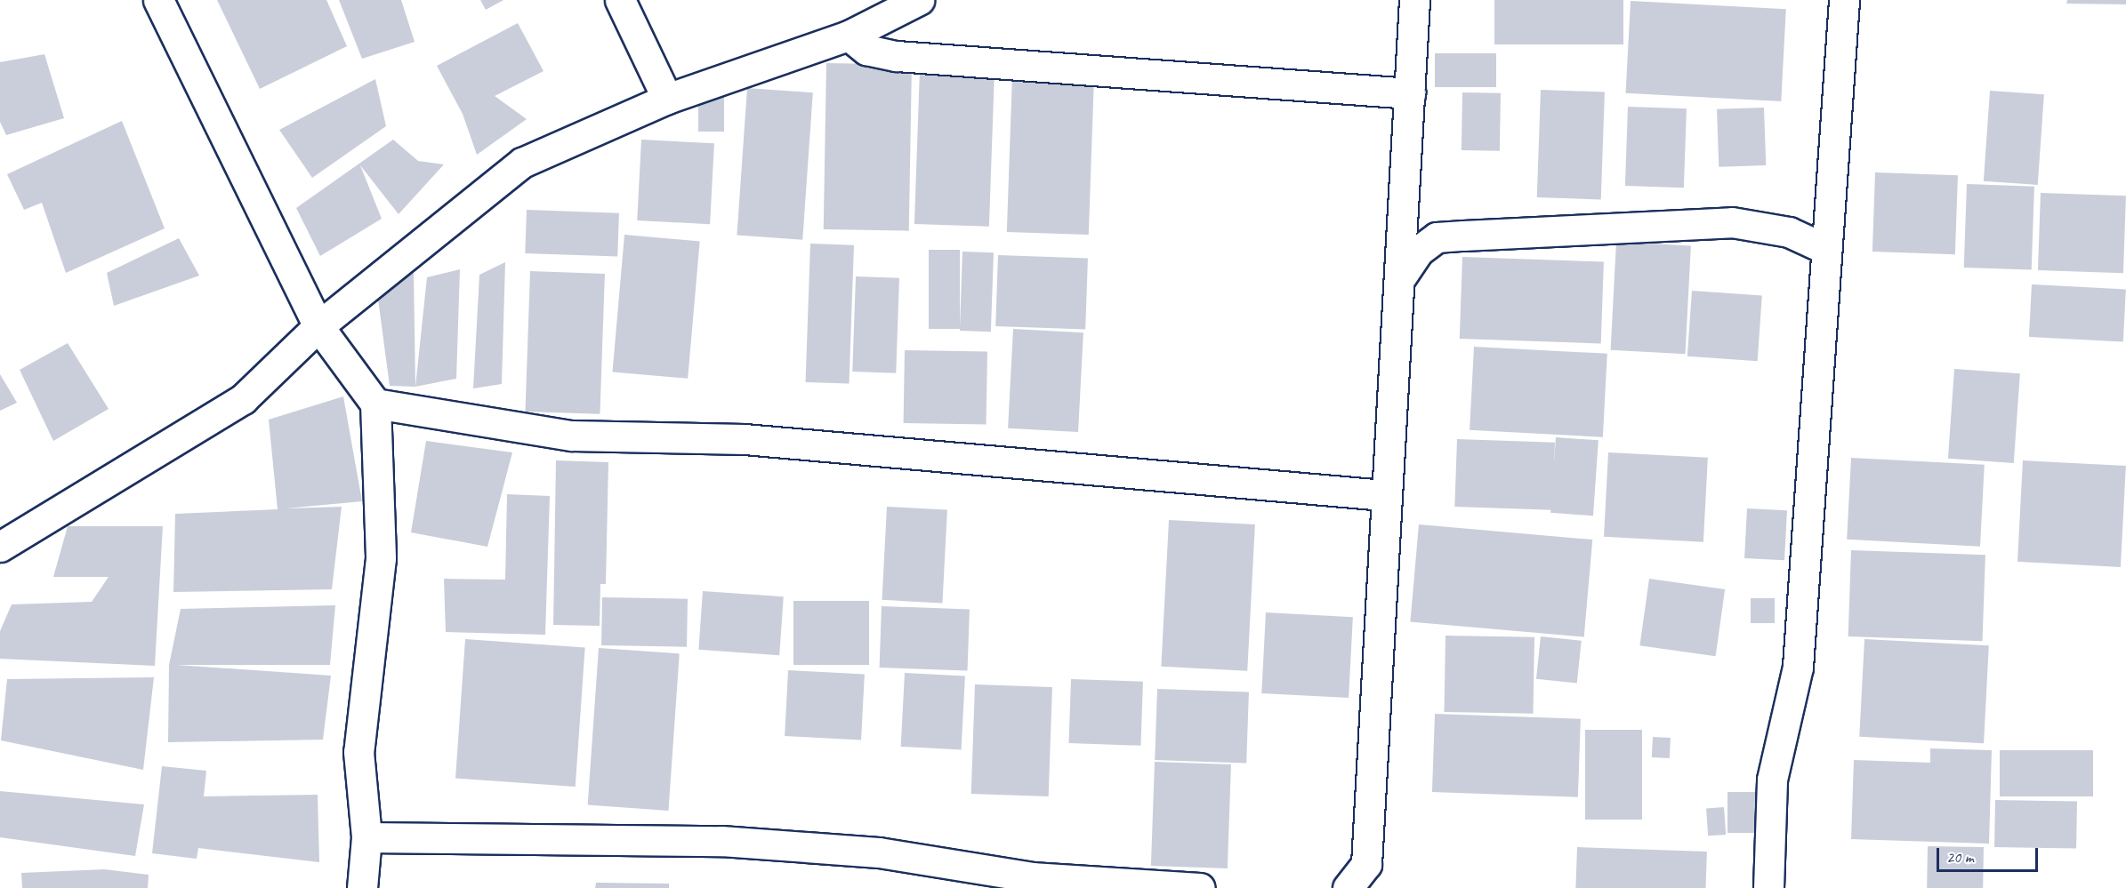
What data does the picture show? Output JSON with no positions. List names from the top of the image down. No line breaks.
{"scale_bar":"20 m"}
